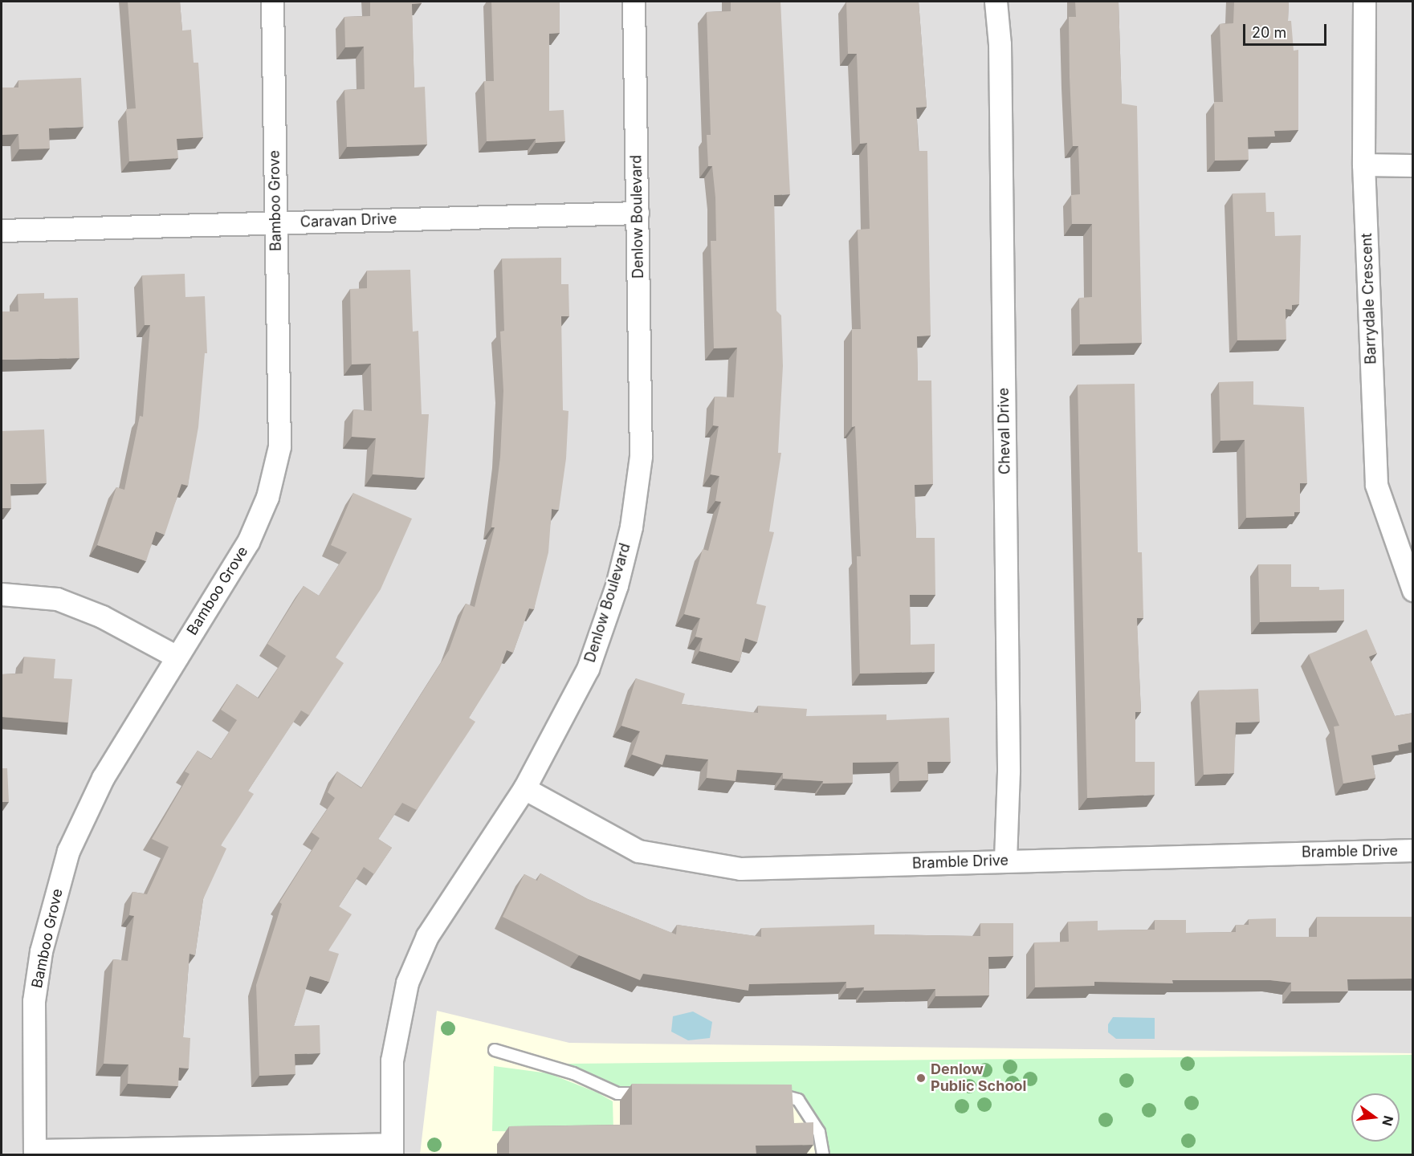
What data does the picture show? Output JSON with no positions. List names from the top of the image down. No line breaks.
{"streets":{"street":["Bamboo Grove","Denlow Boulevard","Caravan Drive","Barrydale Crescent","Cheval Drive","Bramble Drive"]},"crossings":[["Bamboo Grove","Caravan Drive"],["Denlow Boulevard","Caravan Drive"],["Denlow Boulevard","Bramble Drive"],["Cheval Drive","Bramble Drive"]],"places":["Denlow Public School"],"scale_bar":"20 m","north":"right"}
